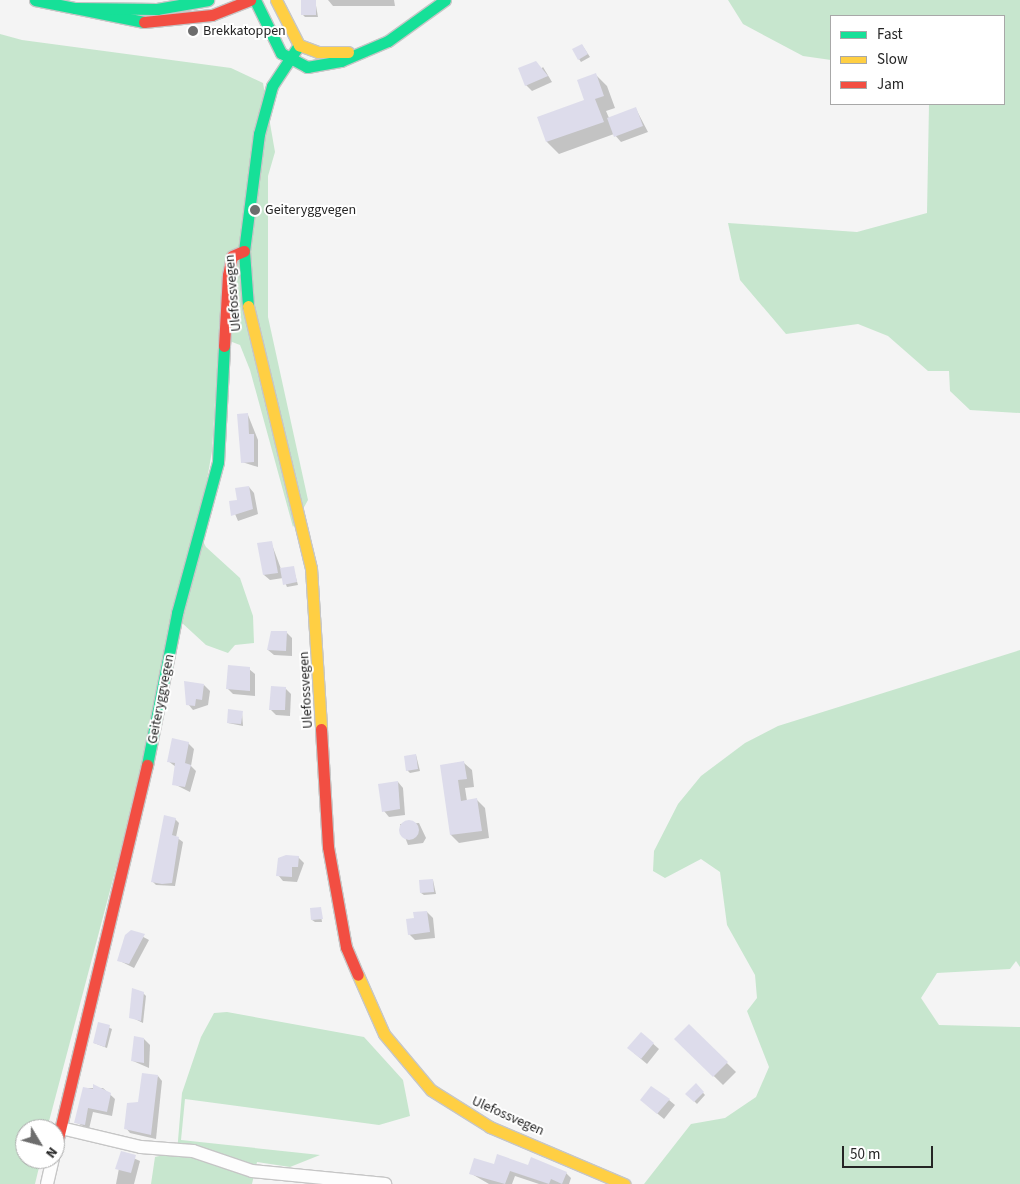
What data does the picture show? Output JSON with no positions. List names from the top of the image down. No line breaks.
{"streets":{"street":["Ulefossvegen","Geiteryggvegen"]},"crossings":[["Ulefossvegen","Geiteryggvegen"]],"places":["Brekkatoppen","Geiteryggvegen"],"legend":["Fast","Slow","Jam"],"scale_bar":"50 m","north":"bottom right"}
